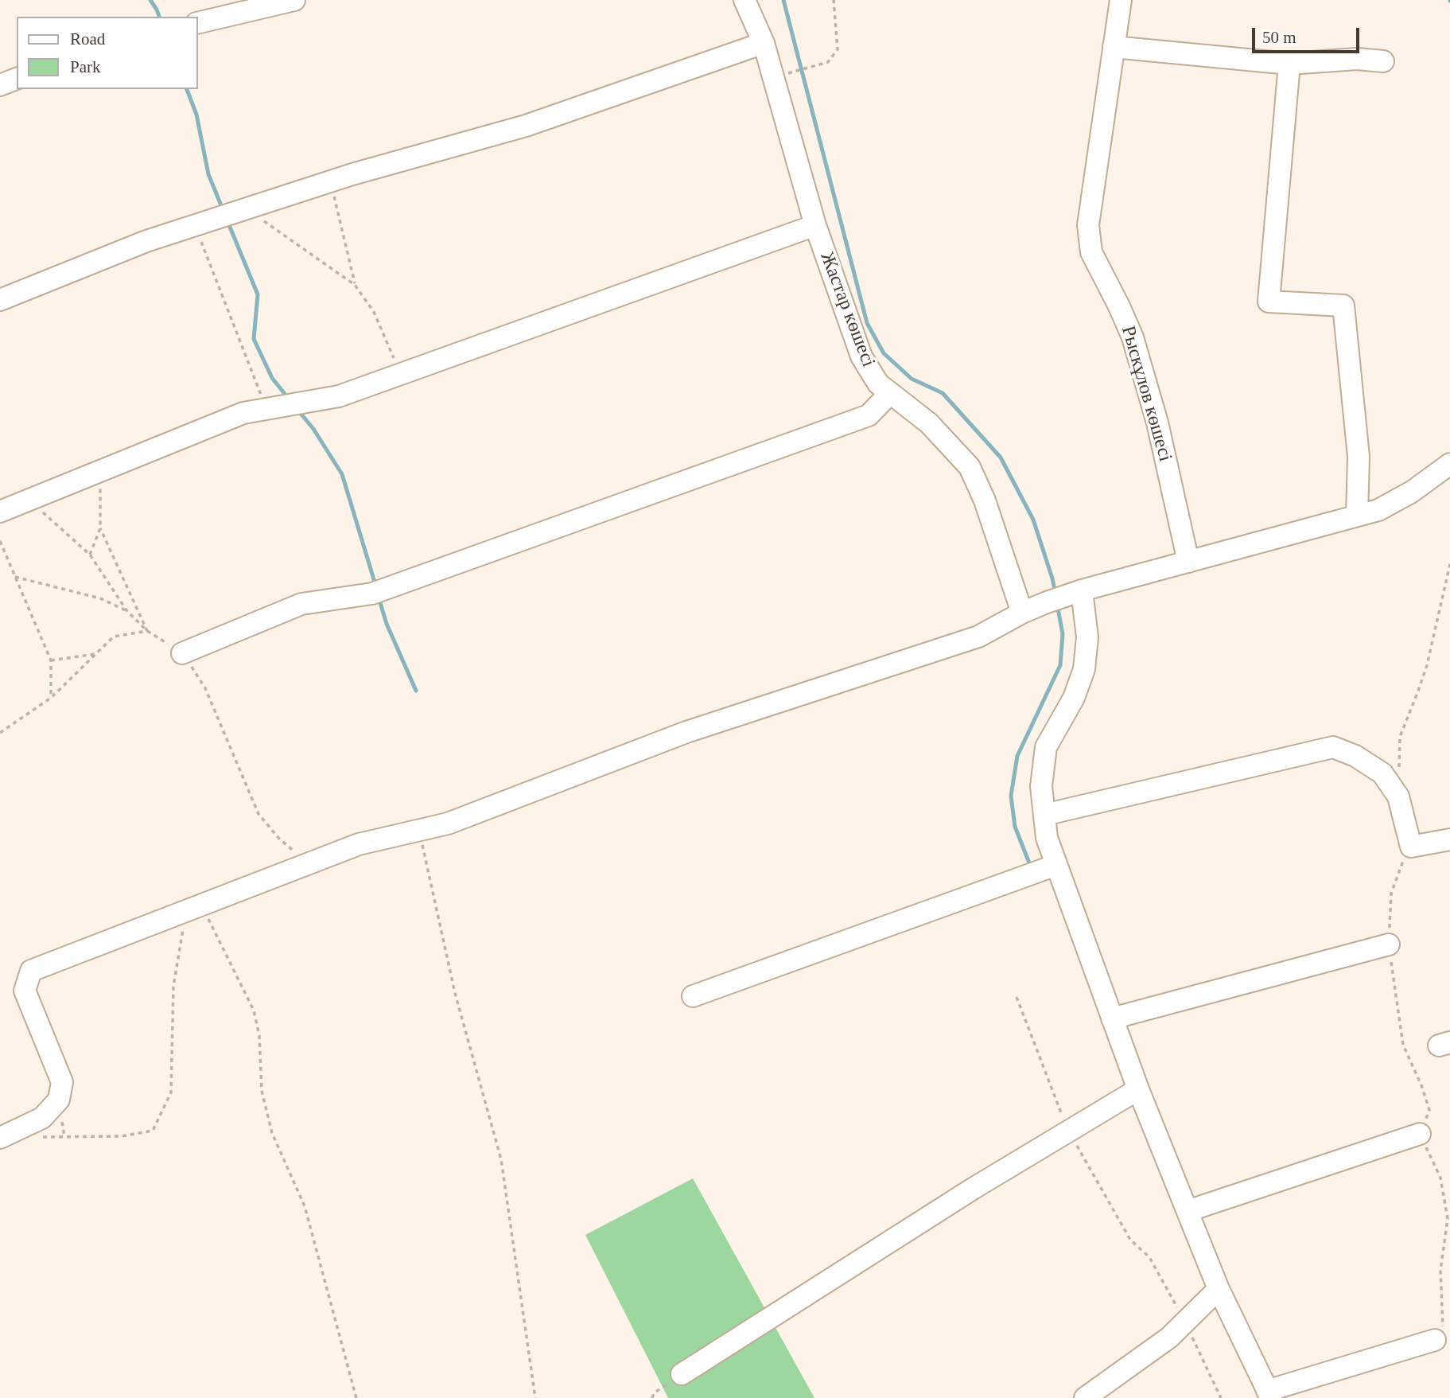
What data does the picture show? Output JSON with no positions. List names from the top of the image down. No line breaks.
{"streets":{"street":["Жастар көшесі","Рыскұлов көшесі"]},"legend":["Road","Park"],"scale_bar":"50 m"}
